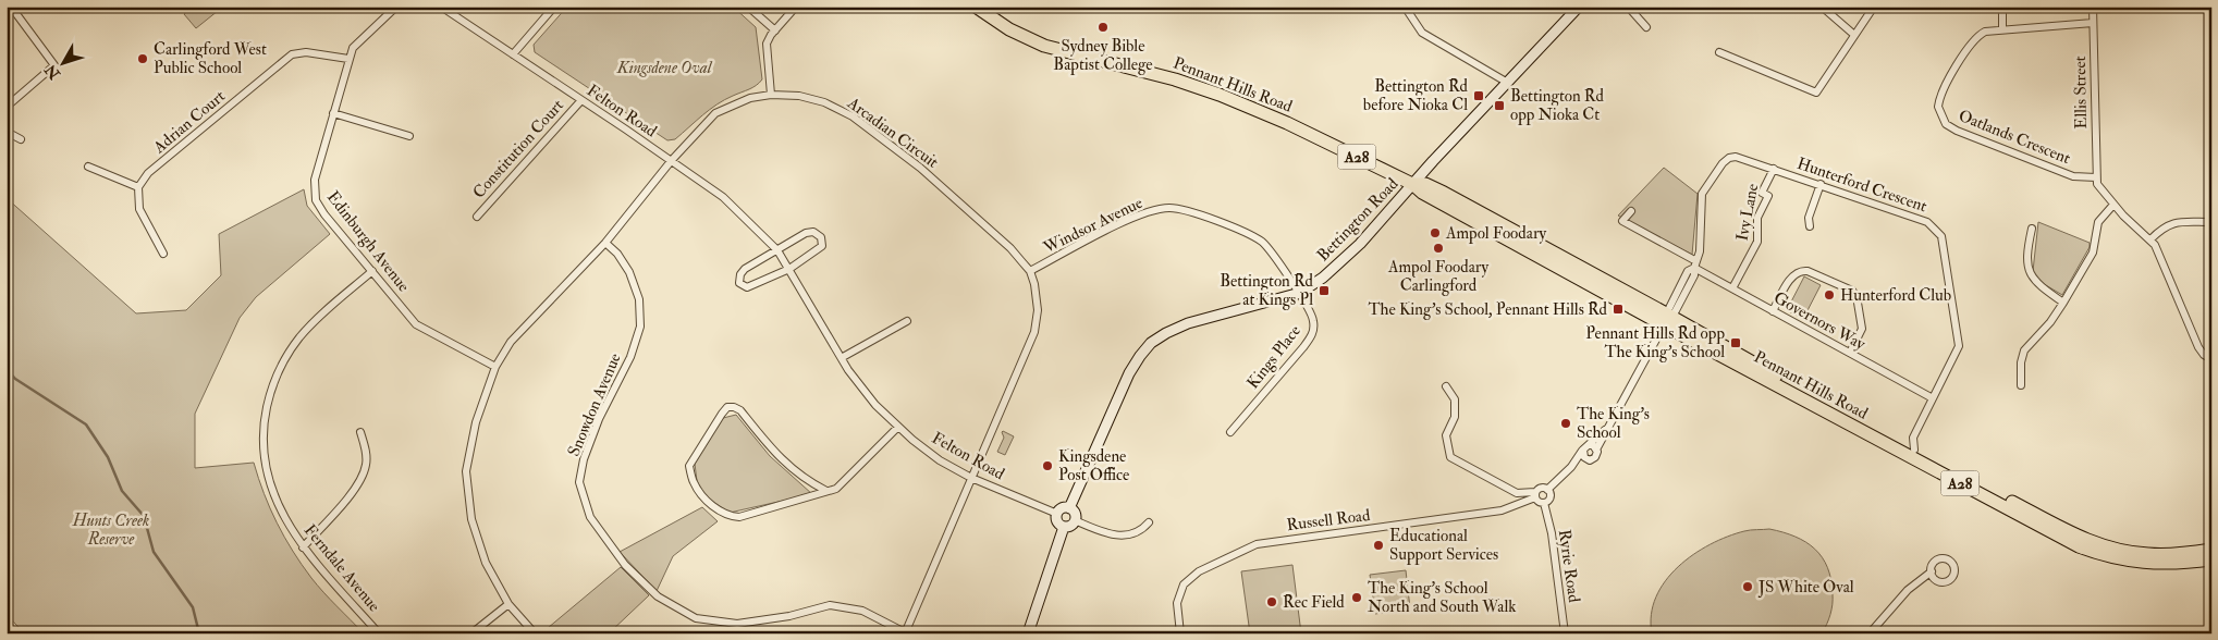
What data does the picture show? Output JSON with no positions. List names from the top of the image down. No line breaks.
{"streets":{"highway":["Pennant Hills Road","A28"],"main road":["Bettington Road"],"street":["Ellis Street","Felton Road","Adrian Court","Arcadian Circuit","Oatlands Crescent","Constitution Court","Hunterford Crescent","Ivy Lane","Windsor Avenue","Edinburgh Avenue","Governors Way","Kings Place","Snowdon Avenue","Russell Road","Ryrie Road","Ferndale Avenue"]},"crossings":[["Pennant Hills Road","Hunterford Crescent"],["Pennant Hills Road","Bettington Road"],["Ellis Street","Oatlands Crescent"],["Felton Road","Arcadian Circuit"],["Felton Road","Constitution Court"],["Felton Road","Bettington Road"],["Adrian Court","Edinburgh Avenue"],["Arcadian Circuit","Windsor Avenue"],["Arcadian Circuit","Edinburgh Avenue"],["Arcadian Circuit","Snowdon Avenue"],["Hunterford Crescent","Ivy Lane"],["Hunterford Crescent","Governors Way"],["Ivy Lane","Governors Way"],["Bettington Road","Windsor Avenue"],["Bettington Road","Kings Place"],["Windsor Avenue","Kings Place"],["Edinburgh Avenue","Ferndale Avenue"],["Russell Road","Ryrie Road"]],"parks":["Kingsdene Oval","Hunts Creek Reserve"],"places":{"other":["Sydney Bible Baptist College","Carlingford West Public School","Ampol Foodary","Ampol Foodary Carlingford","Hunterford Club","The King's School","Kingsdene Post Office","Educational Support Services","JS White Oval","The King's School North and South Walk","Rec Field"],"transit":["Bettington Rd before Nioka Cl","Bettington Rd opp Nioka Ct","Bettington Rd at Kings Pl","The King's School, Pennant Hills Rd","Pennant Hills Rd opp The King's School"]},"north":"bottom left"}
